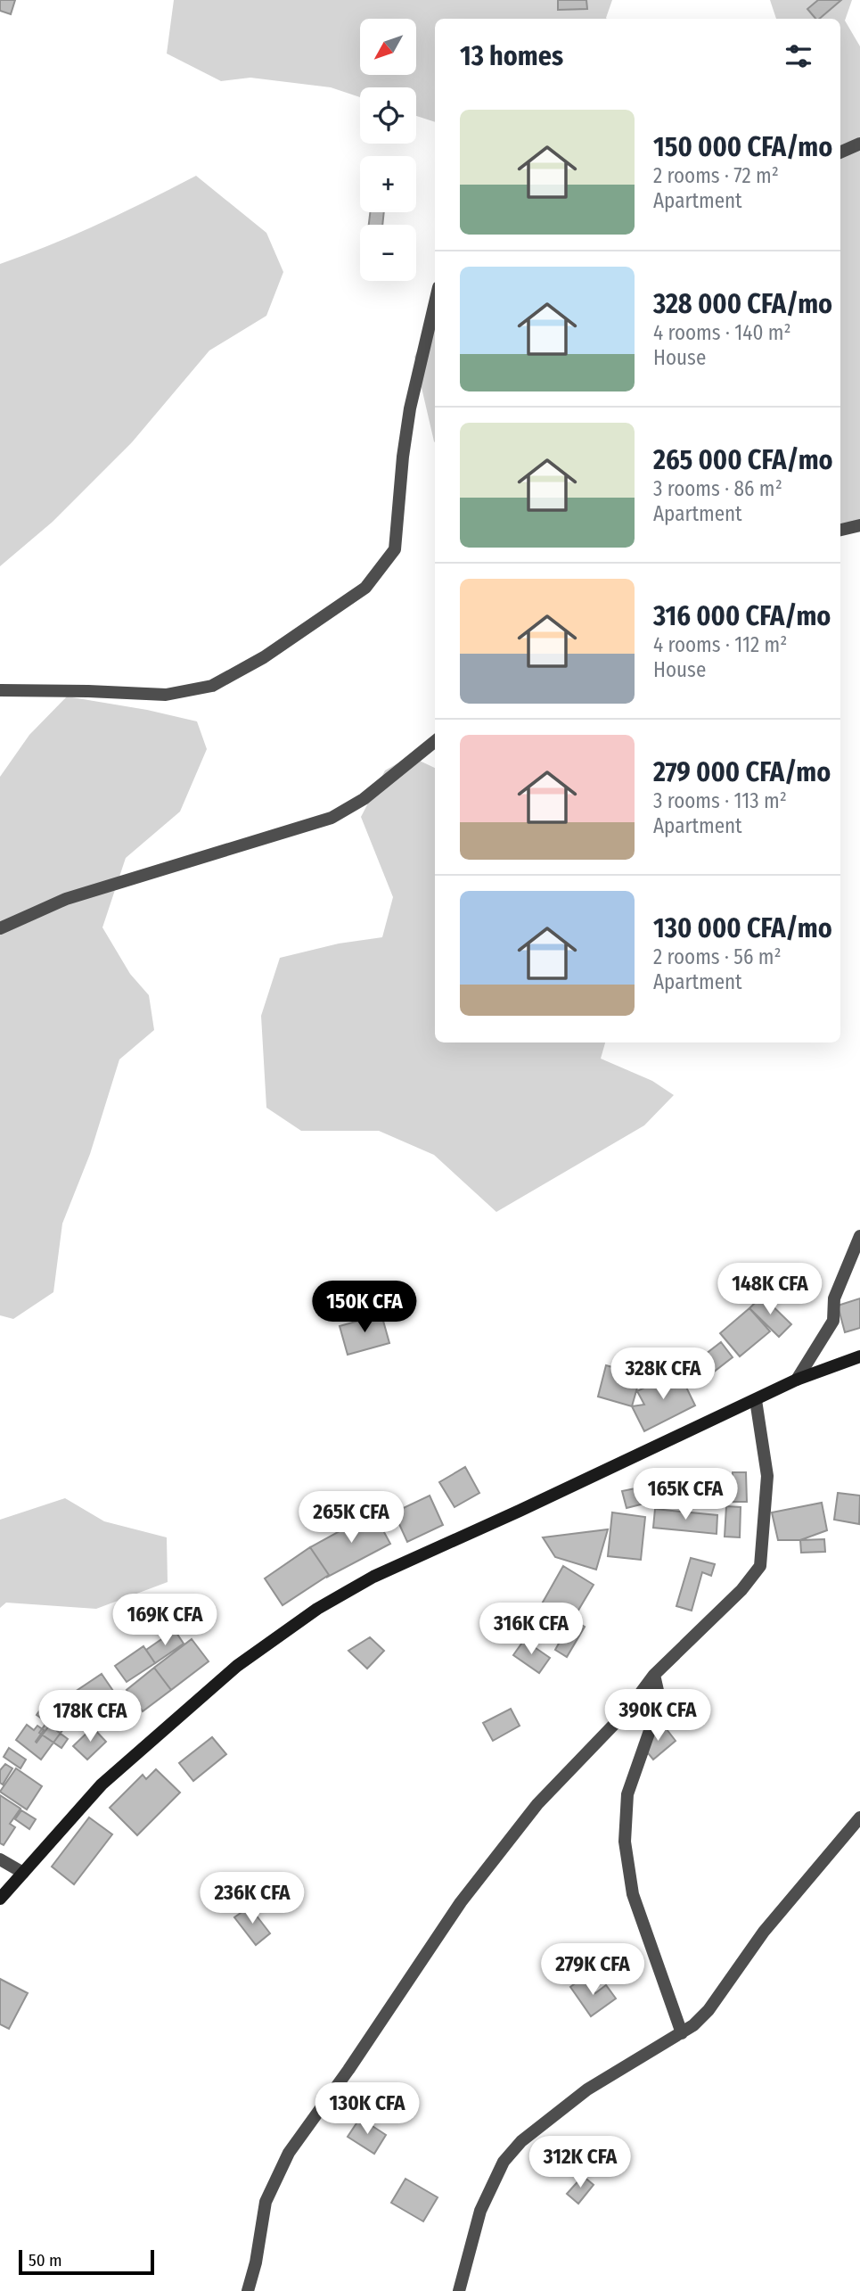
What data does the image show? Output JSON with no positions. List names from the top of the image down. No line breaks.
{"scale_bar":"50 m","north":"bottom left","page":{"map_buttons":["+","−"],"heading":"13 homes","list":[{"name":"150 000 CFA/mo","note":"2 rooms · 72 m² · Apartment"},{"name":"328 000 CFA/mo","note":"4 rooms · 140 m² · House"},{"name":"265 000 CFA/mo","note":"3 rooms · 86 m² · Apartment"},{"name":"316 000 CFA/mo","note":"4 rooms · 112 m² · House"},{"name":"279 000 CFA/mo","note":"3 rooms · 113 m² · Apartment"},{"name":"130 000 CFA/mo","note":"2 rooms · 56 m² · Apartment"}],"price":["148K CFA","150K CFA","328K CFA","165K CFA","265K CFA","169K CFA","316K CFA","390K CFA","178K CFA","236K CFA","279K CFA","130K CFA","312K CFA"],"scale":"50 m"}}
